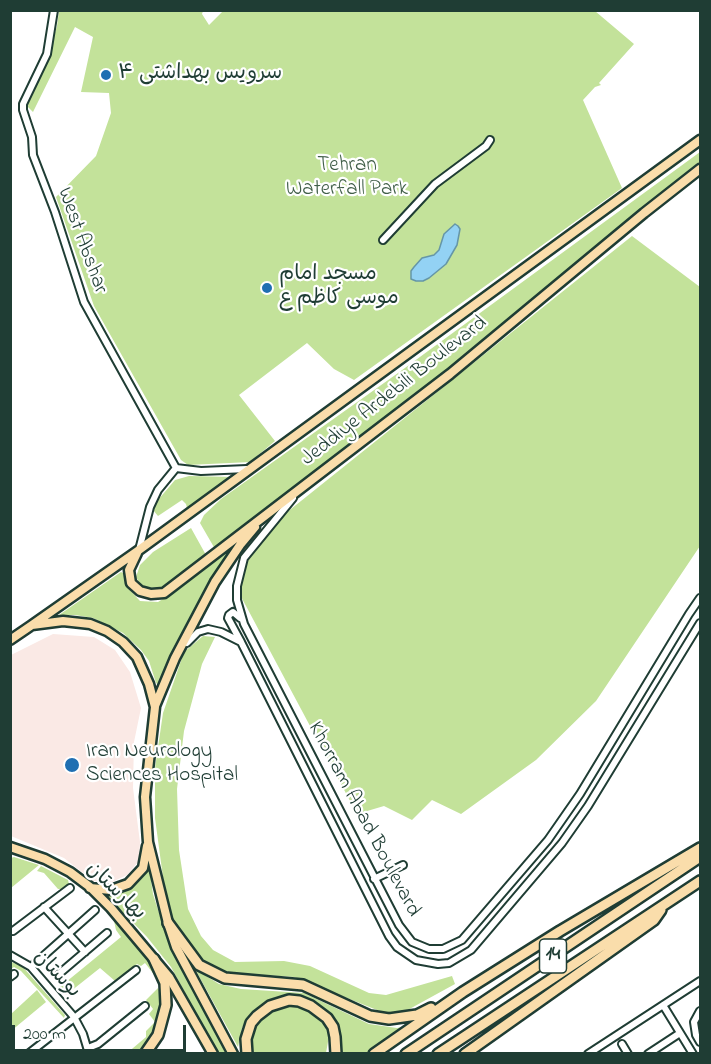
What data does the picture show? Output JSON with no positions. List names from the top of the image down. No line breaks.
{"streets":{"highway":["14"],"main road":["Jeddiye Ardebili Boulevard","بهارستان"],"street":["West Abshar","Khorram Abad Boulevard","بوستان"]},"crossings":[["Jeddiye Ardebili Boulevard","Khorram Abad Boulevard"]],"parks":["Tehran Waterfall Park"],"places":["سرویس بهداشتی ۴","مسجد امام موسی کاظم ع","Iran Neurology Sciences Hospital"],"scale_bar":"200 m"}
